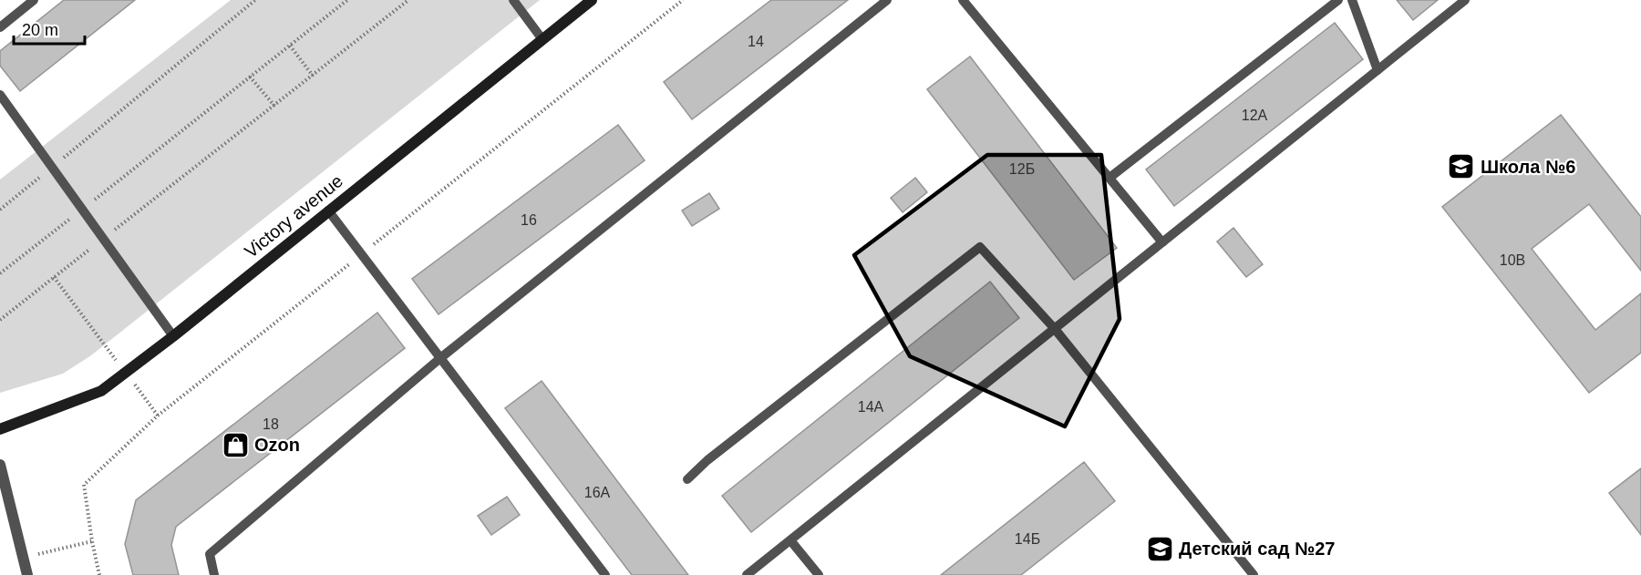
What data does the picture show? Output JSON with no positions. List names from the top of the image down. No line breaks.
{"streets":{"main road":["Victory avenue"]},"places":{"school or university":["Школа №6","Детский сад №27"],"shop":["Ozon"]},"house_numbers":["14","12А","12Б","16","10В","14А","18","16А","14Б"],"scale_bar":"20 m"}
